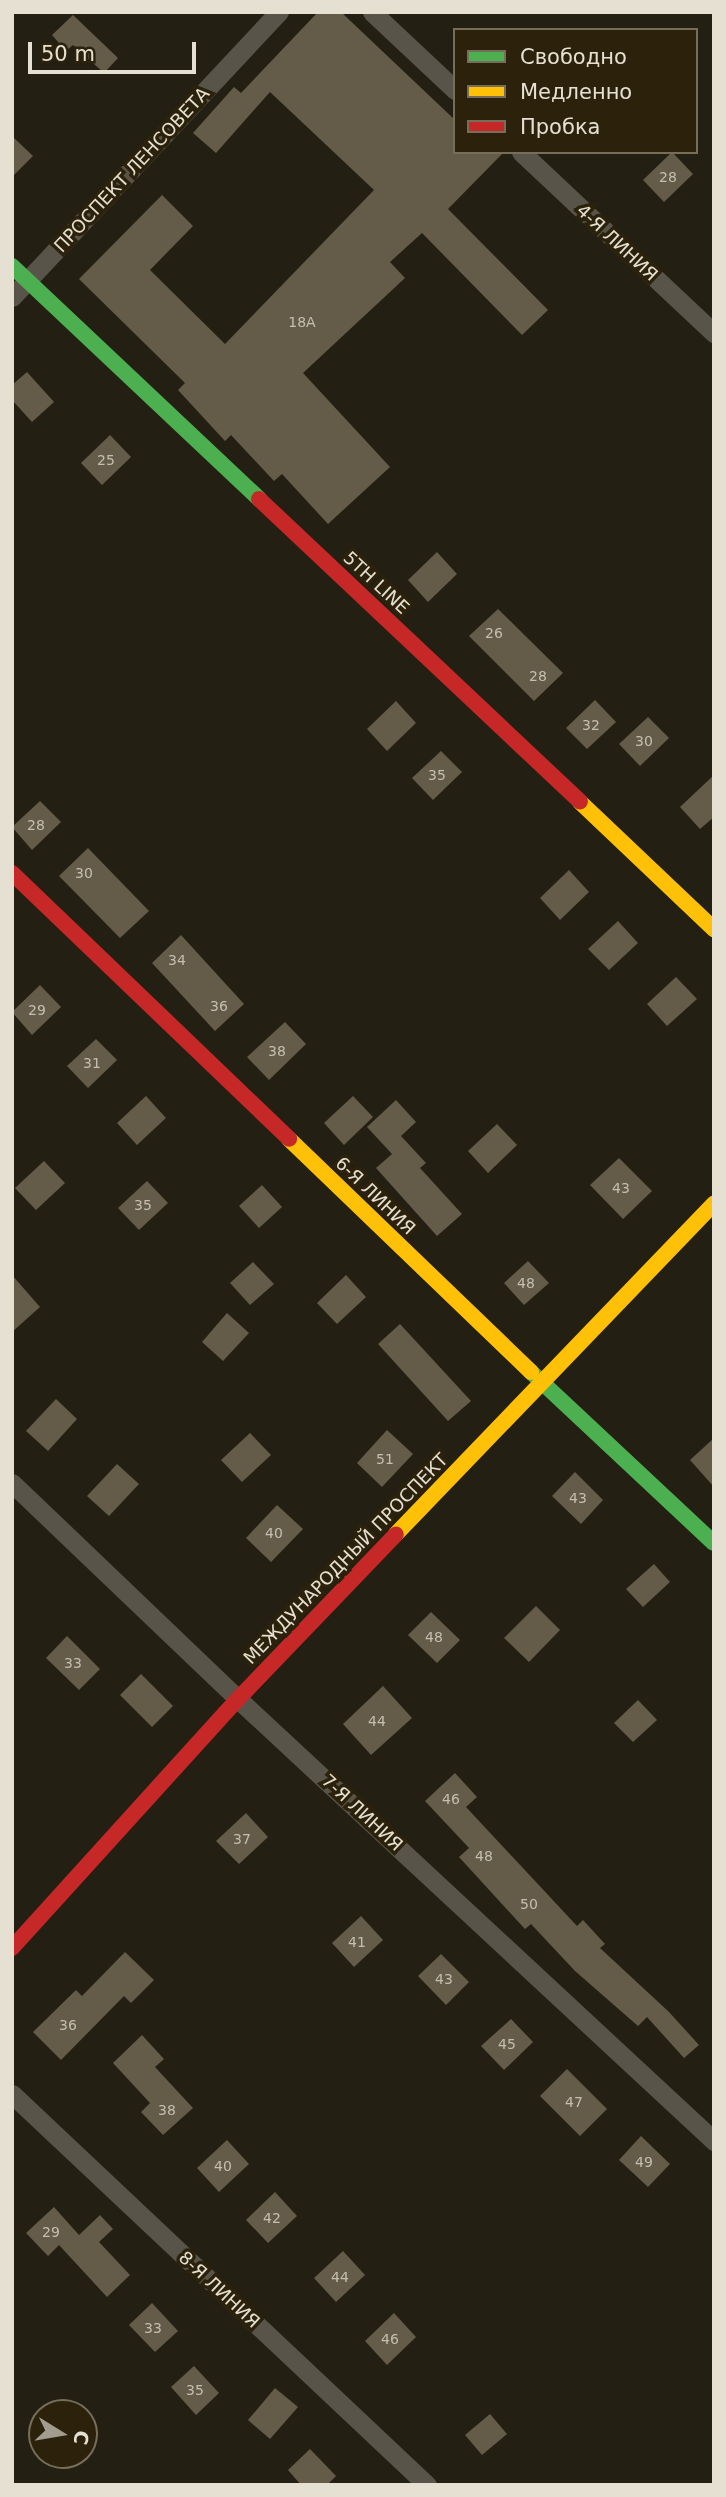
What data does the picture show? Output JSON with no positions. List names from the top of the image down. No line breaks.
{"streets":{"street":["ПРОСПЕКТ ЛЕНСОВЕТА","4-Я ЛИНИЯ","5TH LINE","6-Я ЛИНИЯ","МЕЖДУНАРОДНЫЙ ПРОСПЕКТ","7-Я ЛИНИЯ","8-Я ЛИНИЯ"]},"crossings":[["ПРОСПЕКТ ЛЕНСОВЕТА","5TH LINE"],["6-Я ЛИНИЯ","МЕЖДУНАРОДНЫЙ ПРОСПЕКТ"],["МЕЖДУНАРОДНЫЙ ПРОСПЕКТ","7-Я ЛИНИЯ"]],"house_numbers":["28","18А","25","26","28","32","30","35","28","30","34","36","29","38","31","43","35","48","51","43","40","48","33","44","46","37","48","50","41","43","36","45","47","38","49","40","42","29","44","33","46","35"],"legend":["Свободно","Медленно","Пробка"],"scale_bar":"50 m","north":"right"}
